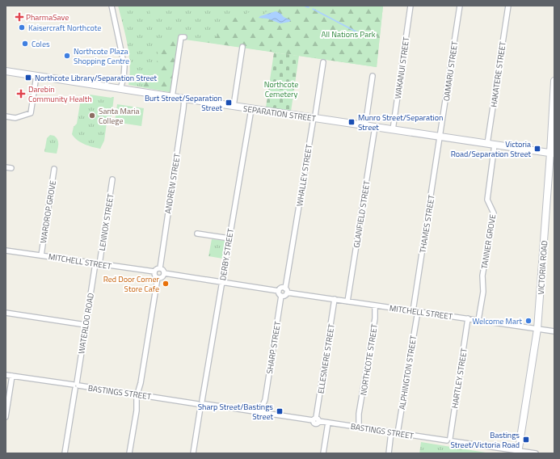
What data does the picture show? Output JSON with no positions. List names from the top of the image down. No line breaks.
{"streets":{"street":["WAKANUI STREET","OAMARU STREET","HAKATERE STREET","SEPARATION STREET","WHALLEY STREET","ANDREW STREET","WARDROP GROVE","GLANFIELD STREET","LENNOX STREET","THAMES STREET","TANNER GROVE","DERBY STREET","MITCHELL STREET","VICTORIA ROAD","WATERLOO ROAD","SHARP STREET","ELLESMERE STREET","NORTHCOTE STREET","ALPHINGTON STREET","HARTLEY STREET","BASTINGS STREET"]},"crossings":[["WAKANUI STREET","SEPARATION STREET"],["OAMARU STREET","SEPARATION STREET"],["OAMARU STREET","THAMES STREET"],["HAKATERE STREET","SEPARATION STREET"],["SEPARATION STREET","WHALLEY STREET"],["SEPARATION STREET","ANDREW STREET"],["SEPARATION STREET","GLANFIELD STREET"],["SEPARATION STREET","THAMES STREET"],["SEPARATION STREET","TANNER GROVE"],["SEPARATION STREET","DERBY STREET"],["SEPARATION STREET","VICTORIA ROAD"],["WHALLEY STREET","MITCHELL STREET"],["WHALLEY STREET","SHARP STREET"],["ANDREW STREET","MITCHELL STREET"],["WARDROP GROVE","MITCHELL STREET"],["GLANFIELD STREET","MITCHELL STREET"],["LENNOX STREET","MITCHELL STREET"],["LENNOX STREET","WATERLOO ROAD"],["THAMES STREET","MITCHELL STREET"],["THAMES STREET","ALPHINGTON STREET"],["TANNER GROVE","MITCHELL STREET"],["DERBY STREET","BASTINGS STREET"],["MITCHELL STREET","VICTORIA ROAD"],["MITCHELL STREET","WATERLOO ROAD"],["MITCHELL STREET","SHARP STREET"],["MITCHELL STREET","ELLESMERE STREET"],["MITCHELL STREET","NORTHCOTE STREET"],["MITCHELL STREET","ALPHINGTON STREET"],["MITCHELL STREET","HARTLEY STREET"],["VICTORIA ROAD","BASTINGS STREET"],["WATERLOO ROAD","BASTINGS STREET"],["SHARP STREET","BASTINGS STREET"],["ELLESMERE STREET","BASTINGS STREET"],["NORTHCOTE STREET","BASTINGS STREET"],["ALPHINGTON STREET","BASTINGS STREET"],["HARTLEY STREET","BASTINGS STREET"]],"parks":["All Nations Park","Northcote Cemetery"],"places":{"health":["PharmaSave","Darebin Community Health"],"other":["Kaisercraft Northcote","Coles","Northcote Plaza Shopping Centre","Santa Maria College","Red Door Corner Store Cafe","Welcome Mart"],"transit":["Northcote Library/Separation Street","Burt Street/Separation Street","Munro Street/Separation Street","Victoria Road/Separation Street","Sharp Street/Bastings Street","Bastings Street/Victoria Road"]}}
